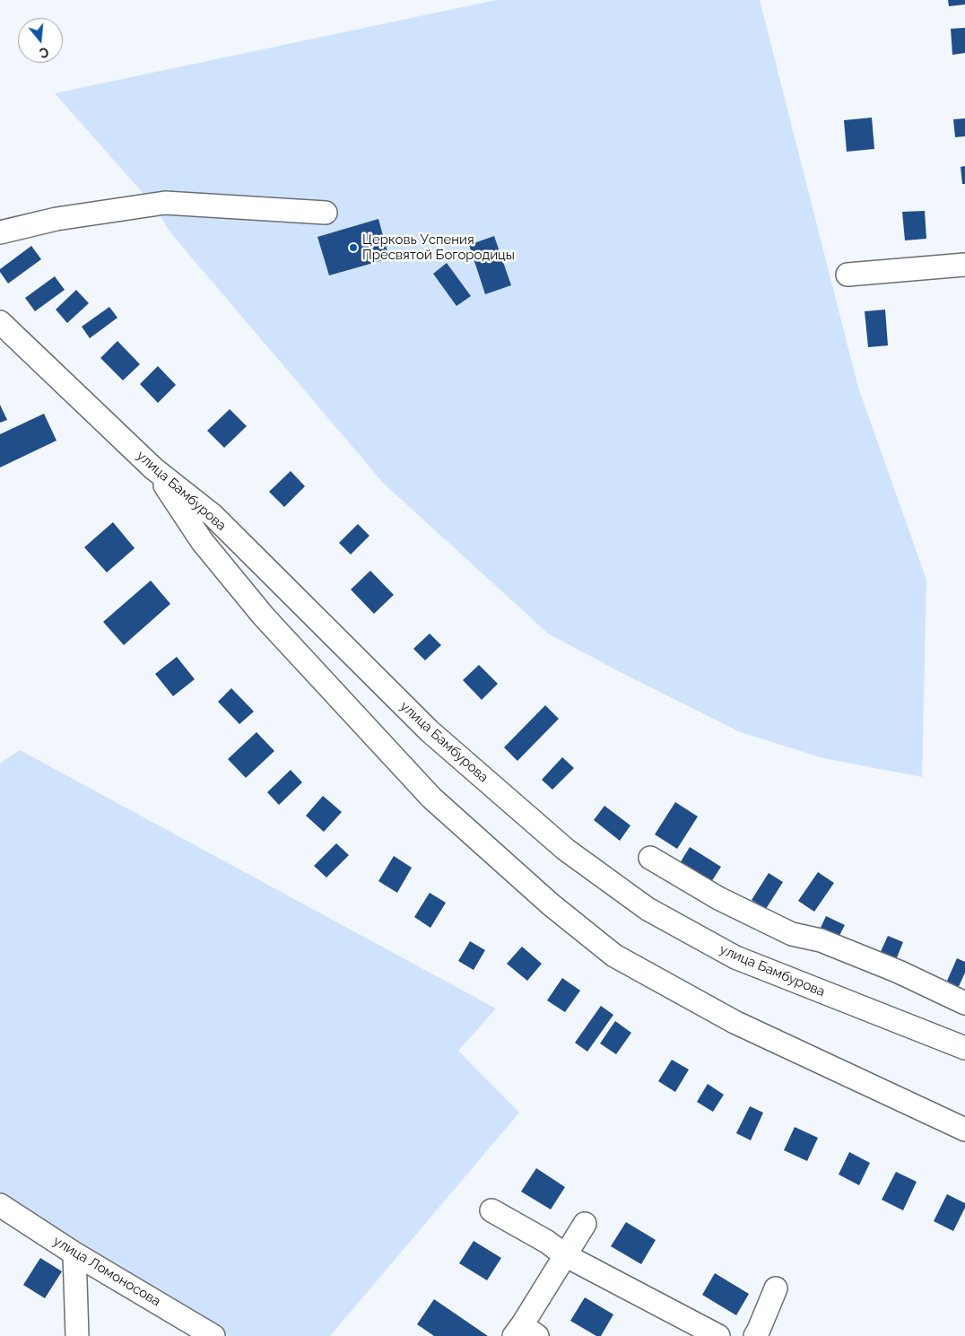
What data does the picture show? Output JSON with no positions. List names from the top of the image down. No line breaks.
{"streets":{"street":["улица Бамбурова","улица Ломоносова"]},"places":["Церковь Успения Пресвятой Богородицы"],"north":"bottom"}
